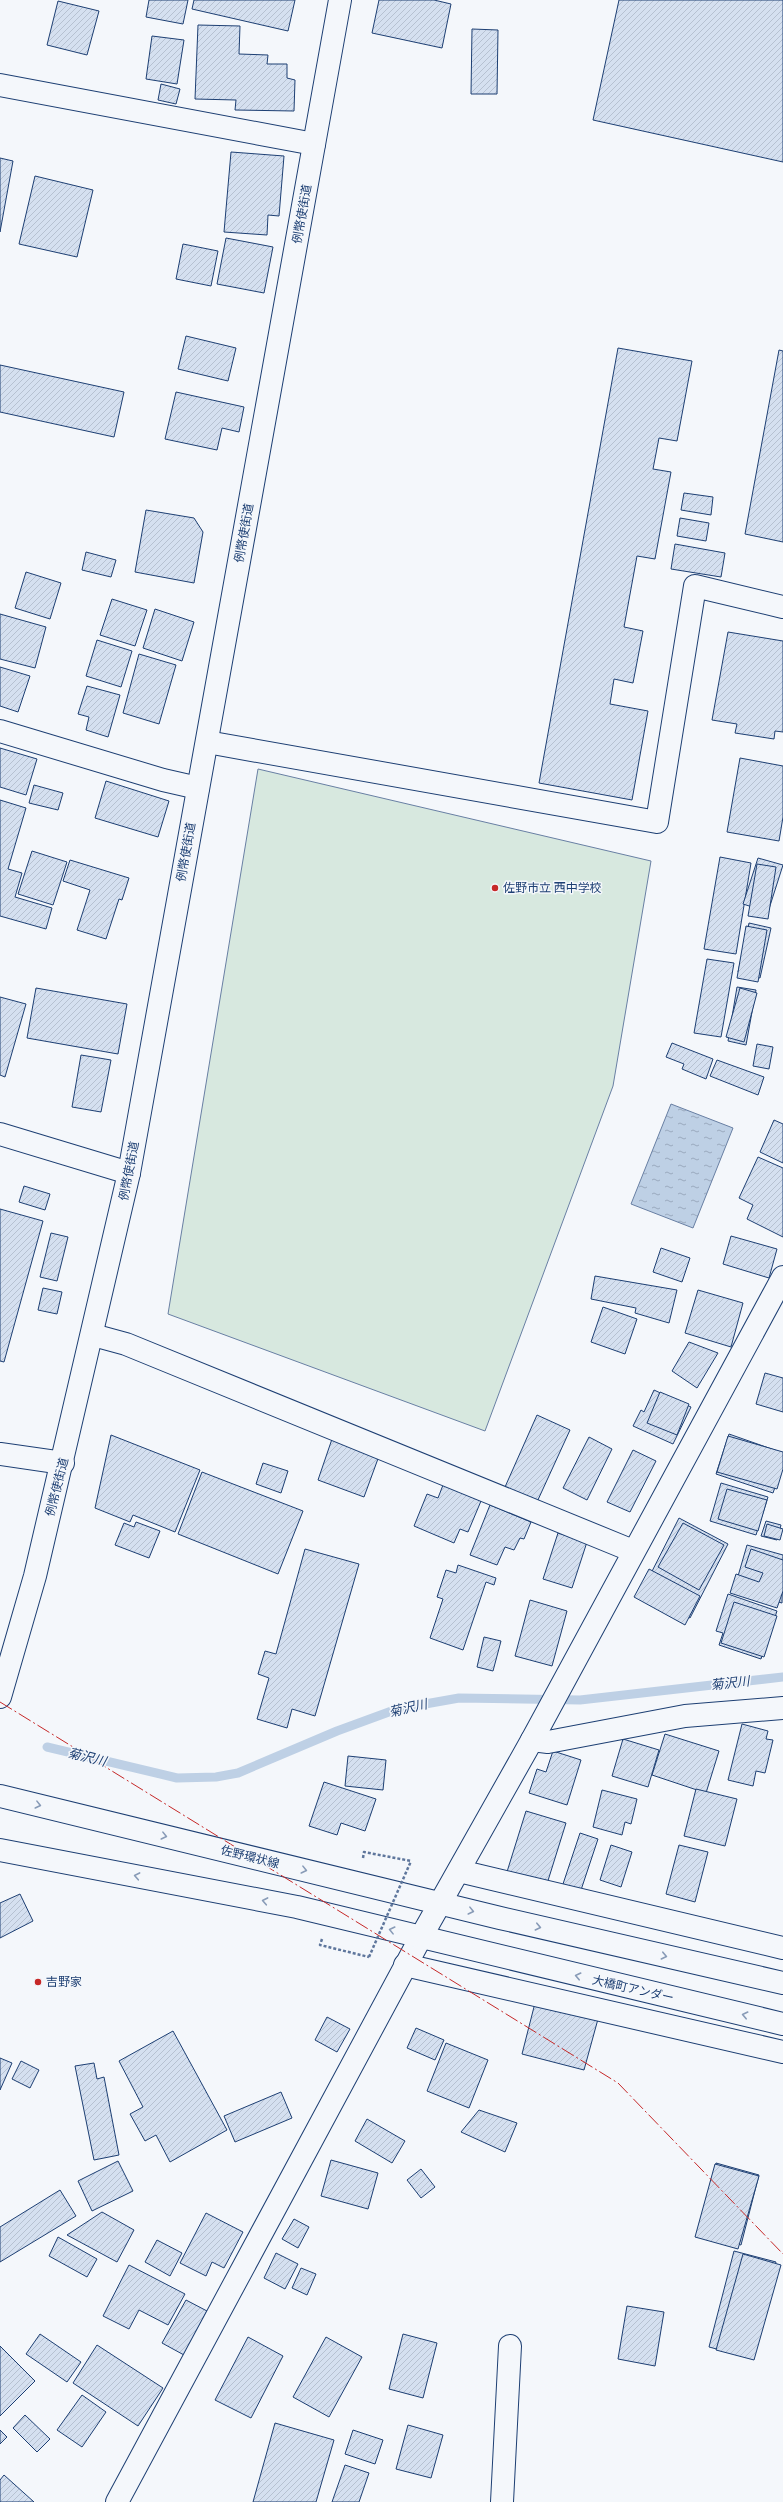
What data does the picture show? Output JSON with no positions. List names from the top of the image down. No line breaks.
{"streets":{"street":["例幣使街道","佐野環状線","大橋町アンダー"]},"water":["菊沢川"],"places":["佐野市立 西中学校","吉野家"]}
